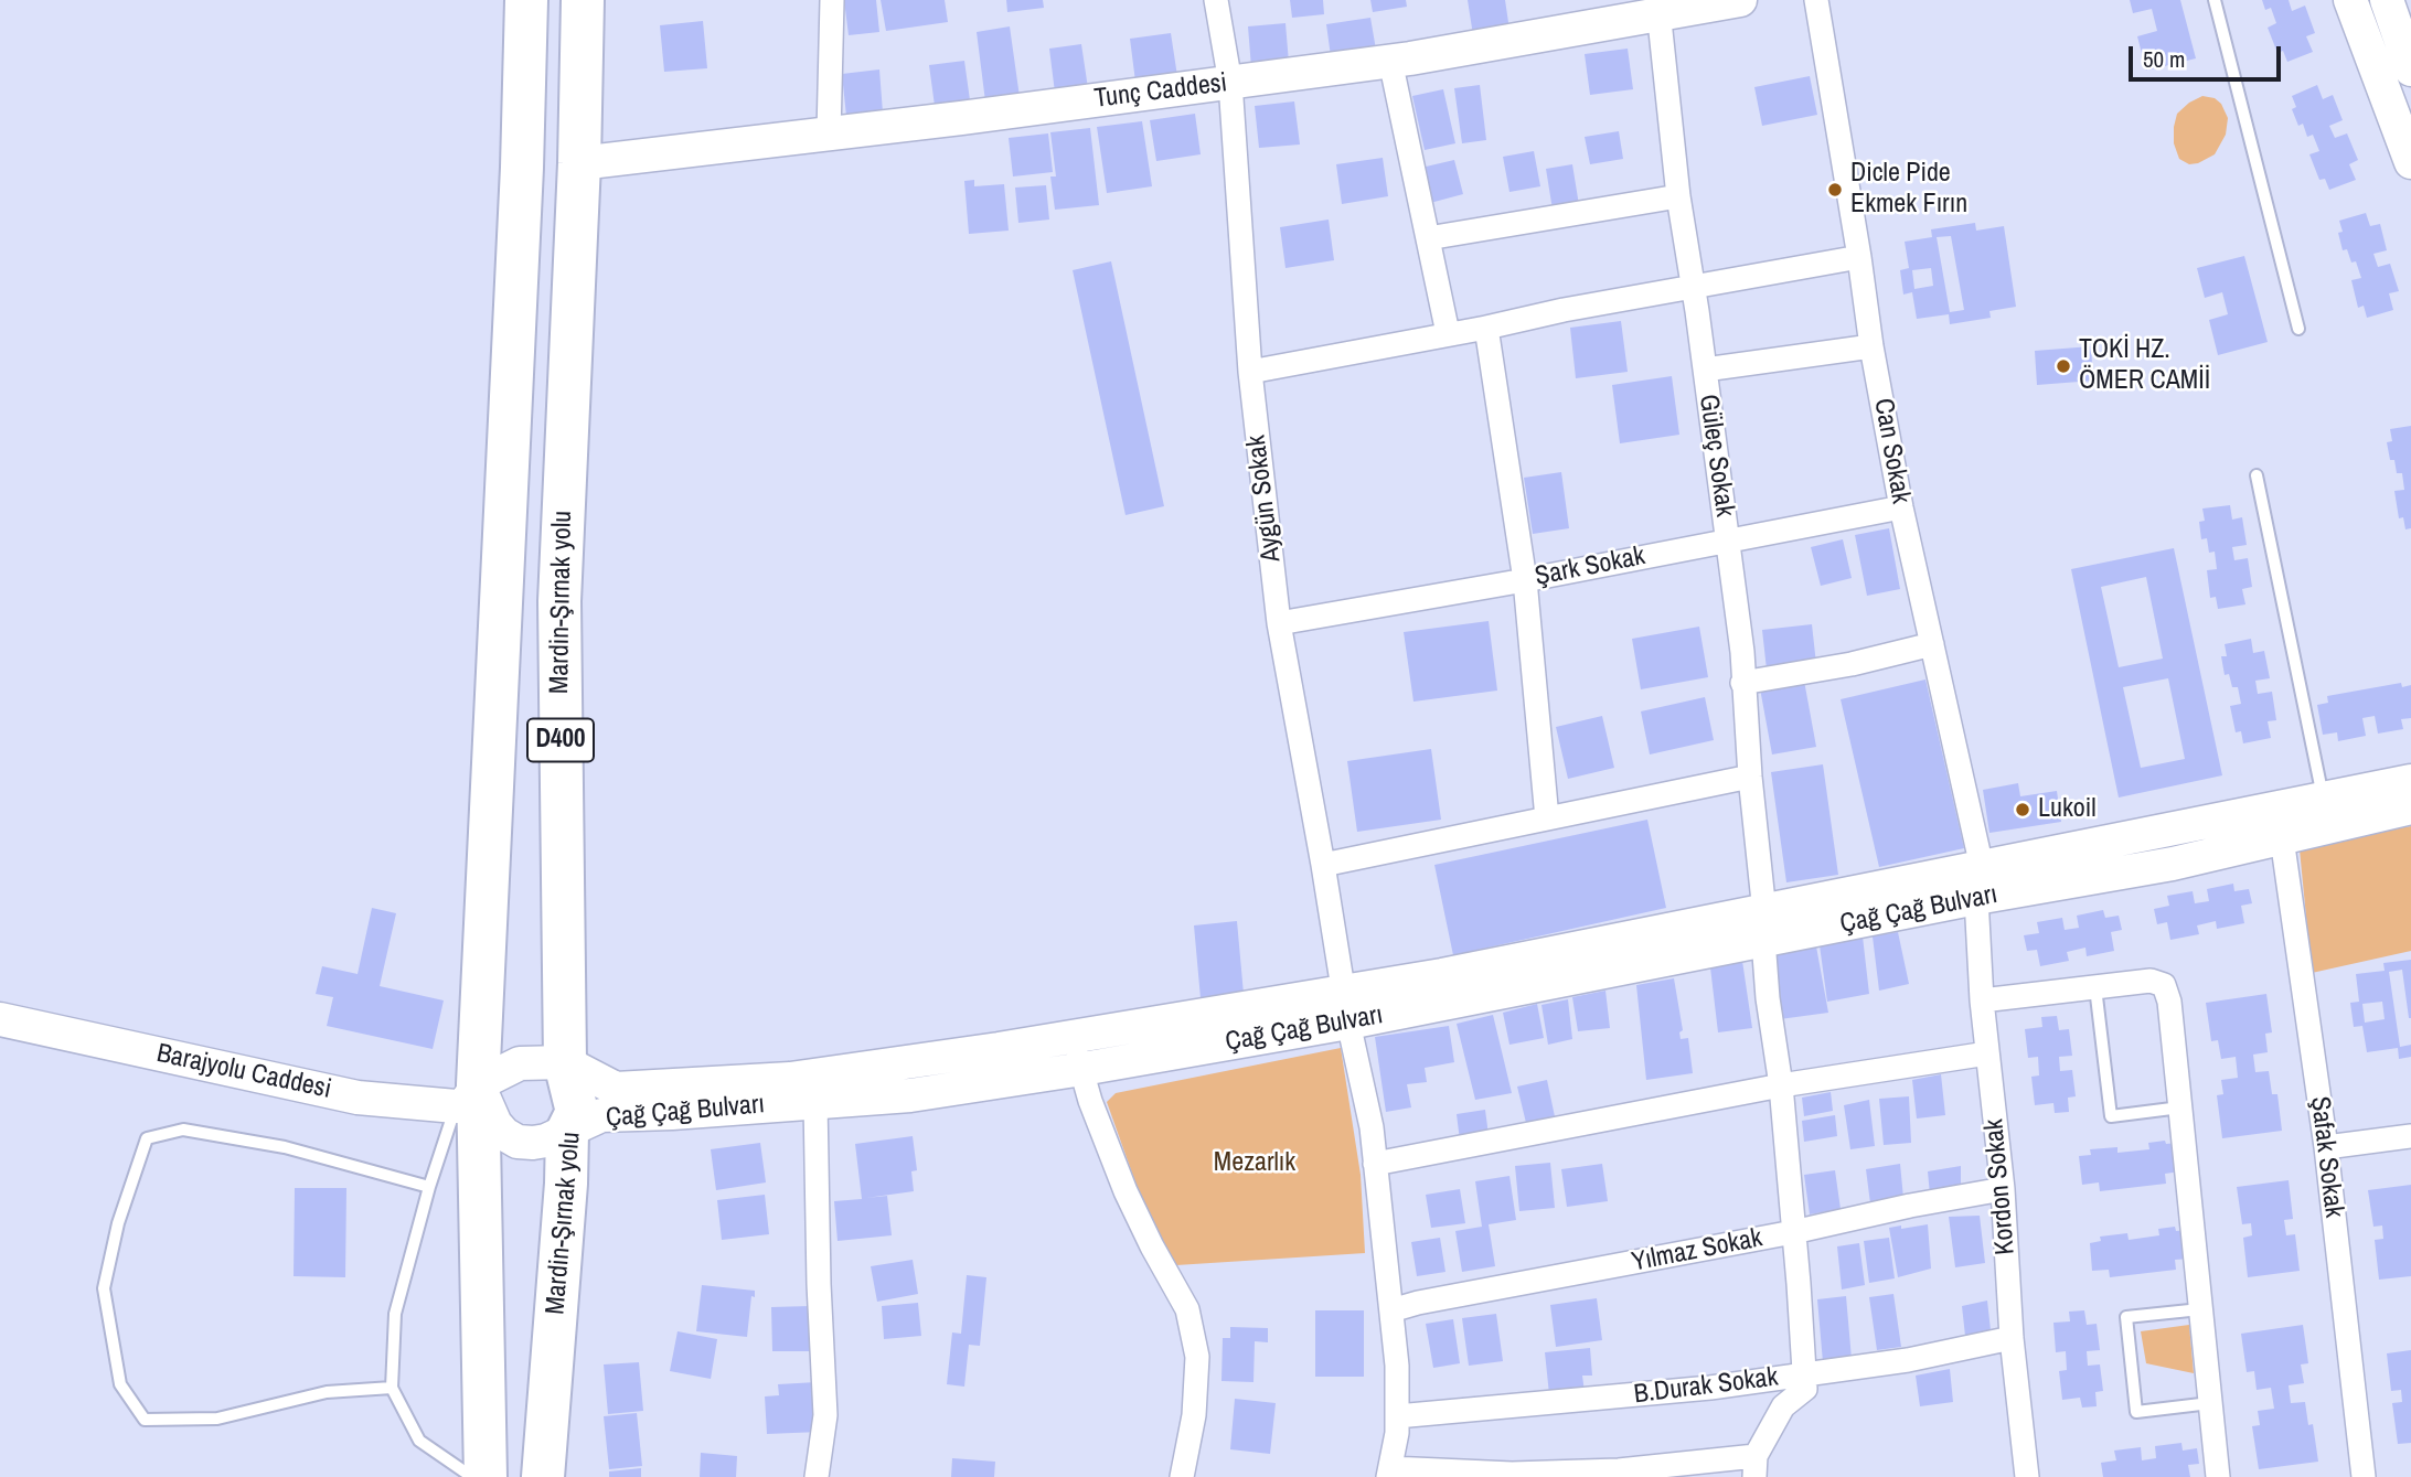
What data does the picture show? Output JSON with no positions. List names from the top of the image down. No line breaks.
{"streets":{"highway":["Mardin-Şırnak yolu","D400"],"main road":["Tunç Caddesi","Çağ Çağ Bulvarı","Barajyolu Caddesi"],"street":["Can Sokak","Güleç Sokak","Aygün Sokak","Şark Sokak","Şafak Sokak","Kordon Sokak","Yılmaz Sokak","B.Durak Sokak"]},"crossings":[["Tunç Caddesi","Güleç Sokak"],["Tunç Caddesi","Aygün Sokak"],["Tunç Caddesi","Mardin-Şırnak yolu"],["Can Sokak","Şark Sokak"],["Can Sokak","Çağ Çağ Bulvarı"],["Can Sokak","Kordon Sokak"],["Güleç Sokak","Şark Sokak"],["Güleç Sokak","Çağ Çağ Bulvarı"],["Güleç Sokak","Yılmaz Sokak"],["Güleç Sokak","B.Durak Sokak"],["Aygün Sokak","Şark Sokak"],["Aygün Sokak","Çağ Çağ Bulvarı"],["Aygün Sokak","Yılmaz Sokak"],["Aygün Sokak","B.Durak Sokak"],["Mardin-Şırnak yolu","Çağ Çağ Bulvarı"],["Çağ Çağ Bulvarı","Barajyolu Caddesi"],["Çağ Çağ Bulvarı","Şafak Sokak"],["Çağ Çağ Bulvarı","Kordon Sokak"],["Kordon Sokak","Yılmaz Sokak"],["Kordon Sokak","B.Durak Sokak"]],"parks":["Mezarlık"],"places":["Dicle Pide Ekmek Fırın","TOKİ HZ. ÖMER CAMİİ","Lukoil"],"scale_bar":"50 m"}
